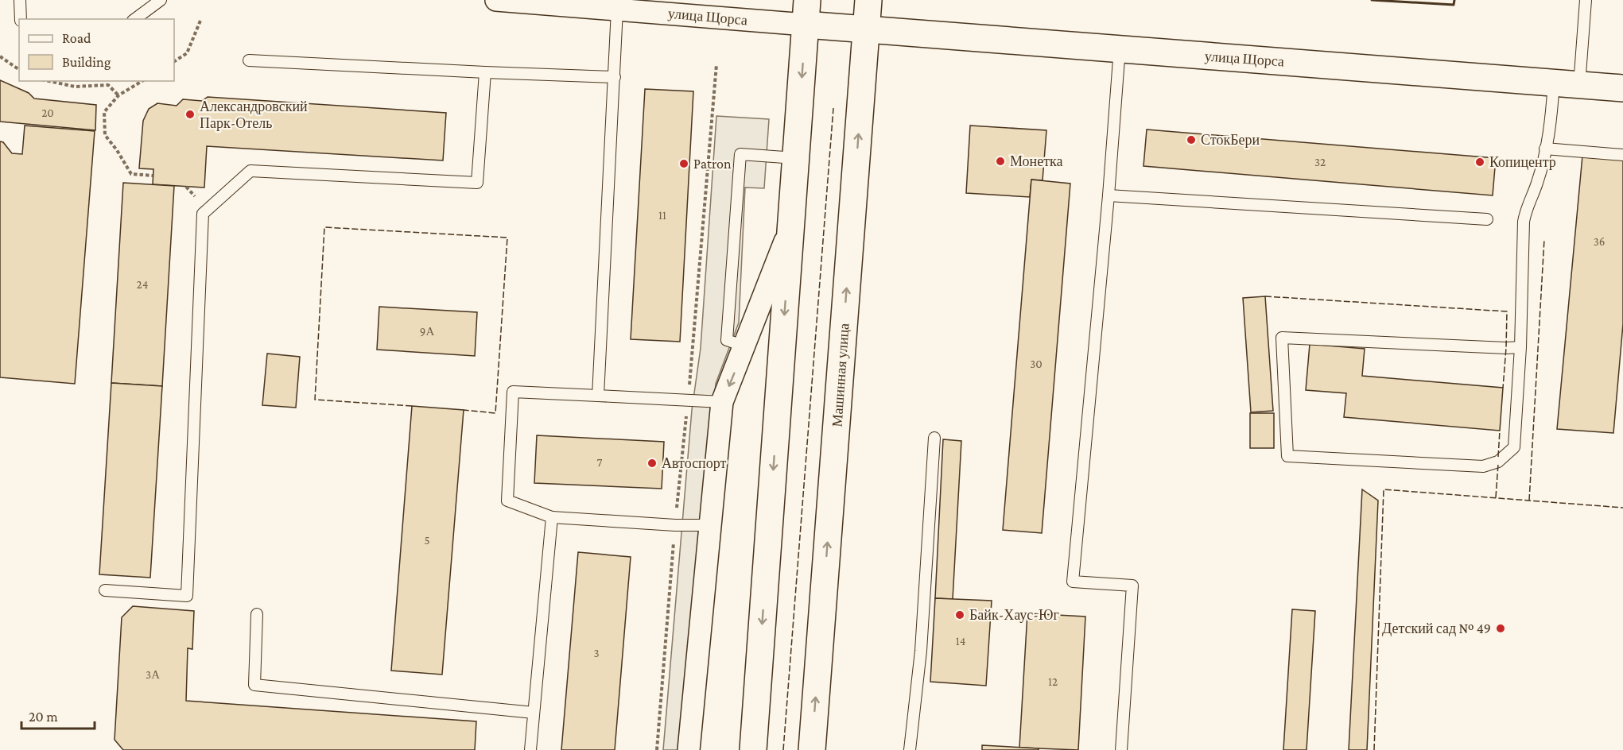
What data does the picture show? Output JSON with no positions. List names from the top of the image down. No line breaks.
{"streets":{"main road":["улица Щорса","Машинная улица"]},"crossings":[["улица Щорса","Машинная улица"]],"places":["Александровский Парк-Отель","СтокБери","Монетка","Копицентр","Patron","Автоспорт","Байк-Хаус-Юг","Детский сад № 49"],"house_numbers":["20","32","11","36","24","9А","30","7","5","14","3","3А","12"],"legend":["Road","Building"],"scale_bar":"20 m"}
